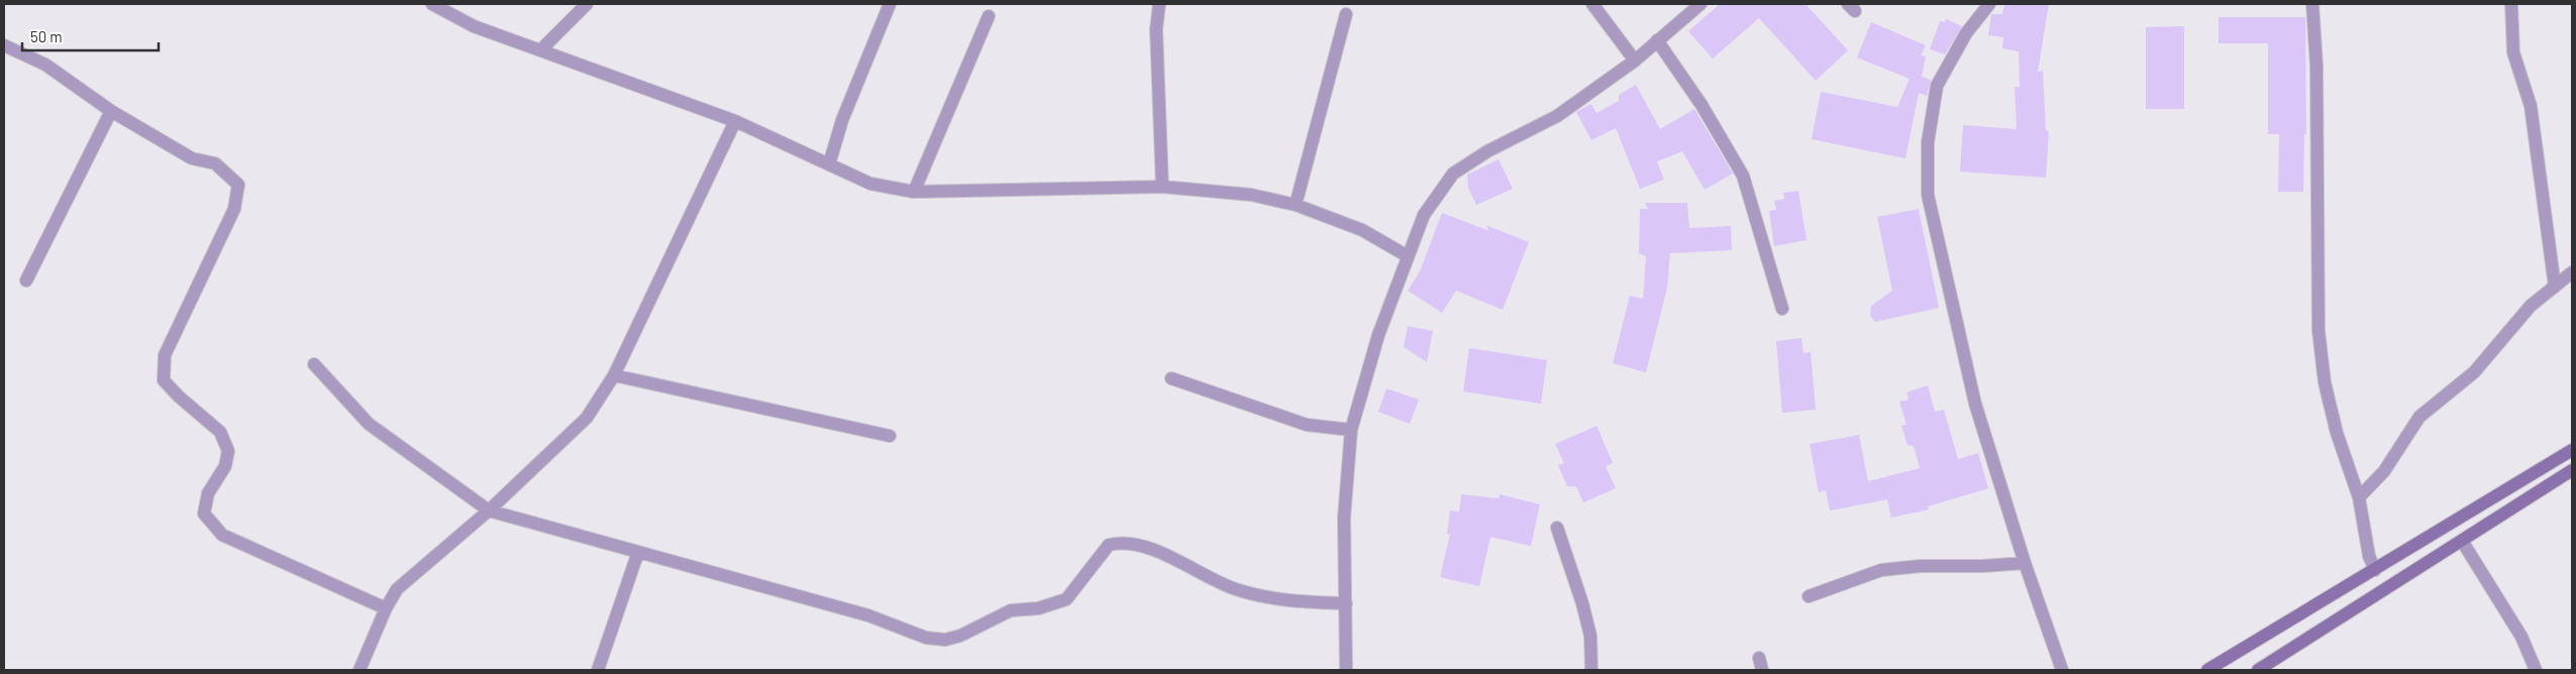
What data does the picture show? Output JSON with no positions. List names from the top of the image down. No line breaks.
{"scale_bar":"50 m"}
